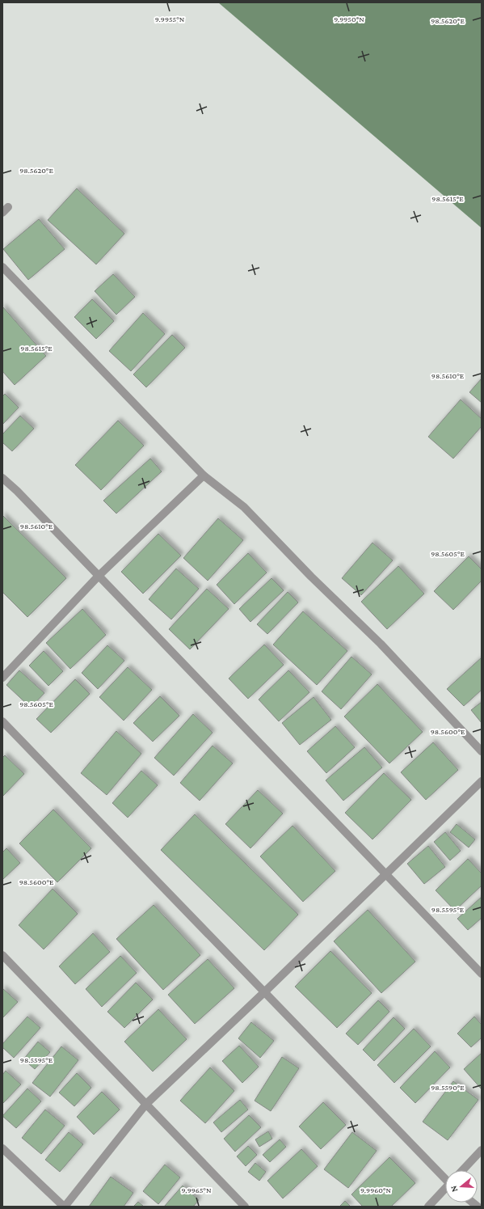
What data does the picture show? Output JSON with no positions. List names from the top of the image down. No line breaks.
{"north":"left","coordinates":["9.9955°N","9.9950°N","98.5620°E","98.5615°E","98.5610°E","98.5605°E","98.5600°E","98.5595°E","98.5590°E","9.9965°N","9.9960°N"]}
